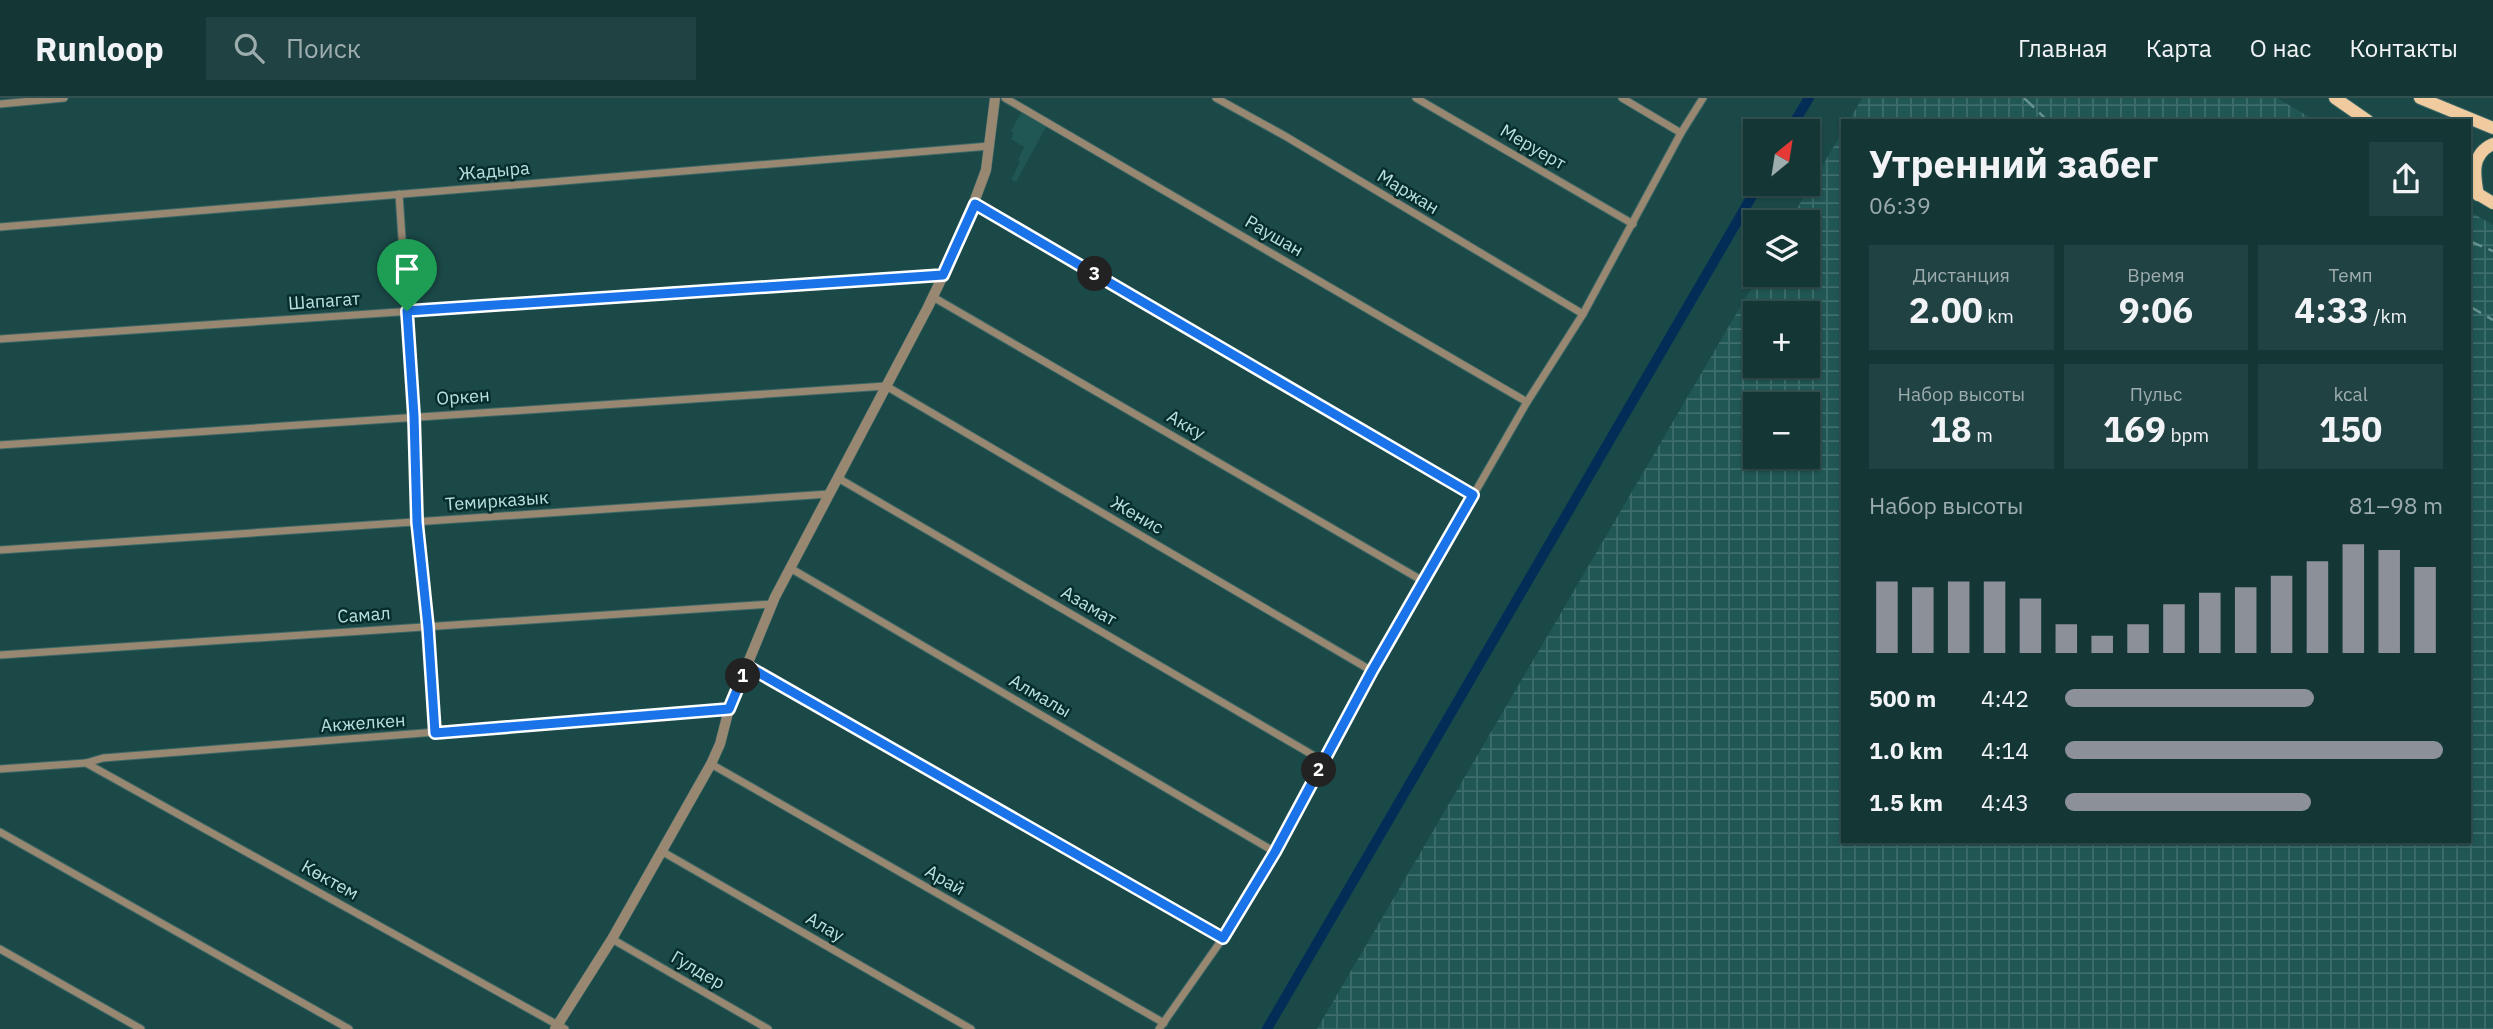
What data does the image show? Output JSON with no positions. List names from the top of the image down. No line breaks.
{"streets":{"street":["Меруерт","Жадыра","Маржан","Раушан","Шапагат","Оркен","Акку","Темирказык","Женис","Азамат","Самал","Алмалы","Акжелкен","Көктем","Арай","Алау","Гулдер"]},"crossings":[["Оркен","Женис"],["Акжелкен","Көктем"]],"north":"top right","page":{"header":"Runloop","search":"Поиск","nav":["Главная","Карта","О нас","Контакты"],"map_buttons":["+","−"],"heading":["Утренний забег","06:39"],"stats":[["Дистанция","2.00 km"],["Время","9:06"],["Темп","4:33 /km"],["Набор высоты","18 m"],["Пульс","169 bpm"],["kcal","150"]],"pins":["3","1","2"],"chart":["Набор высоты","81–98 m"],"list":[{"name":"500 m","note":"4:42"},{"name":"1.0 km","note":"4:14"},{"name":"1.5 km","note":"4:43"}]}}
